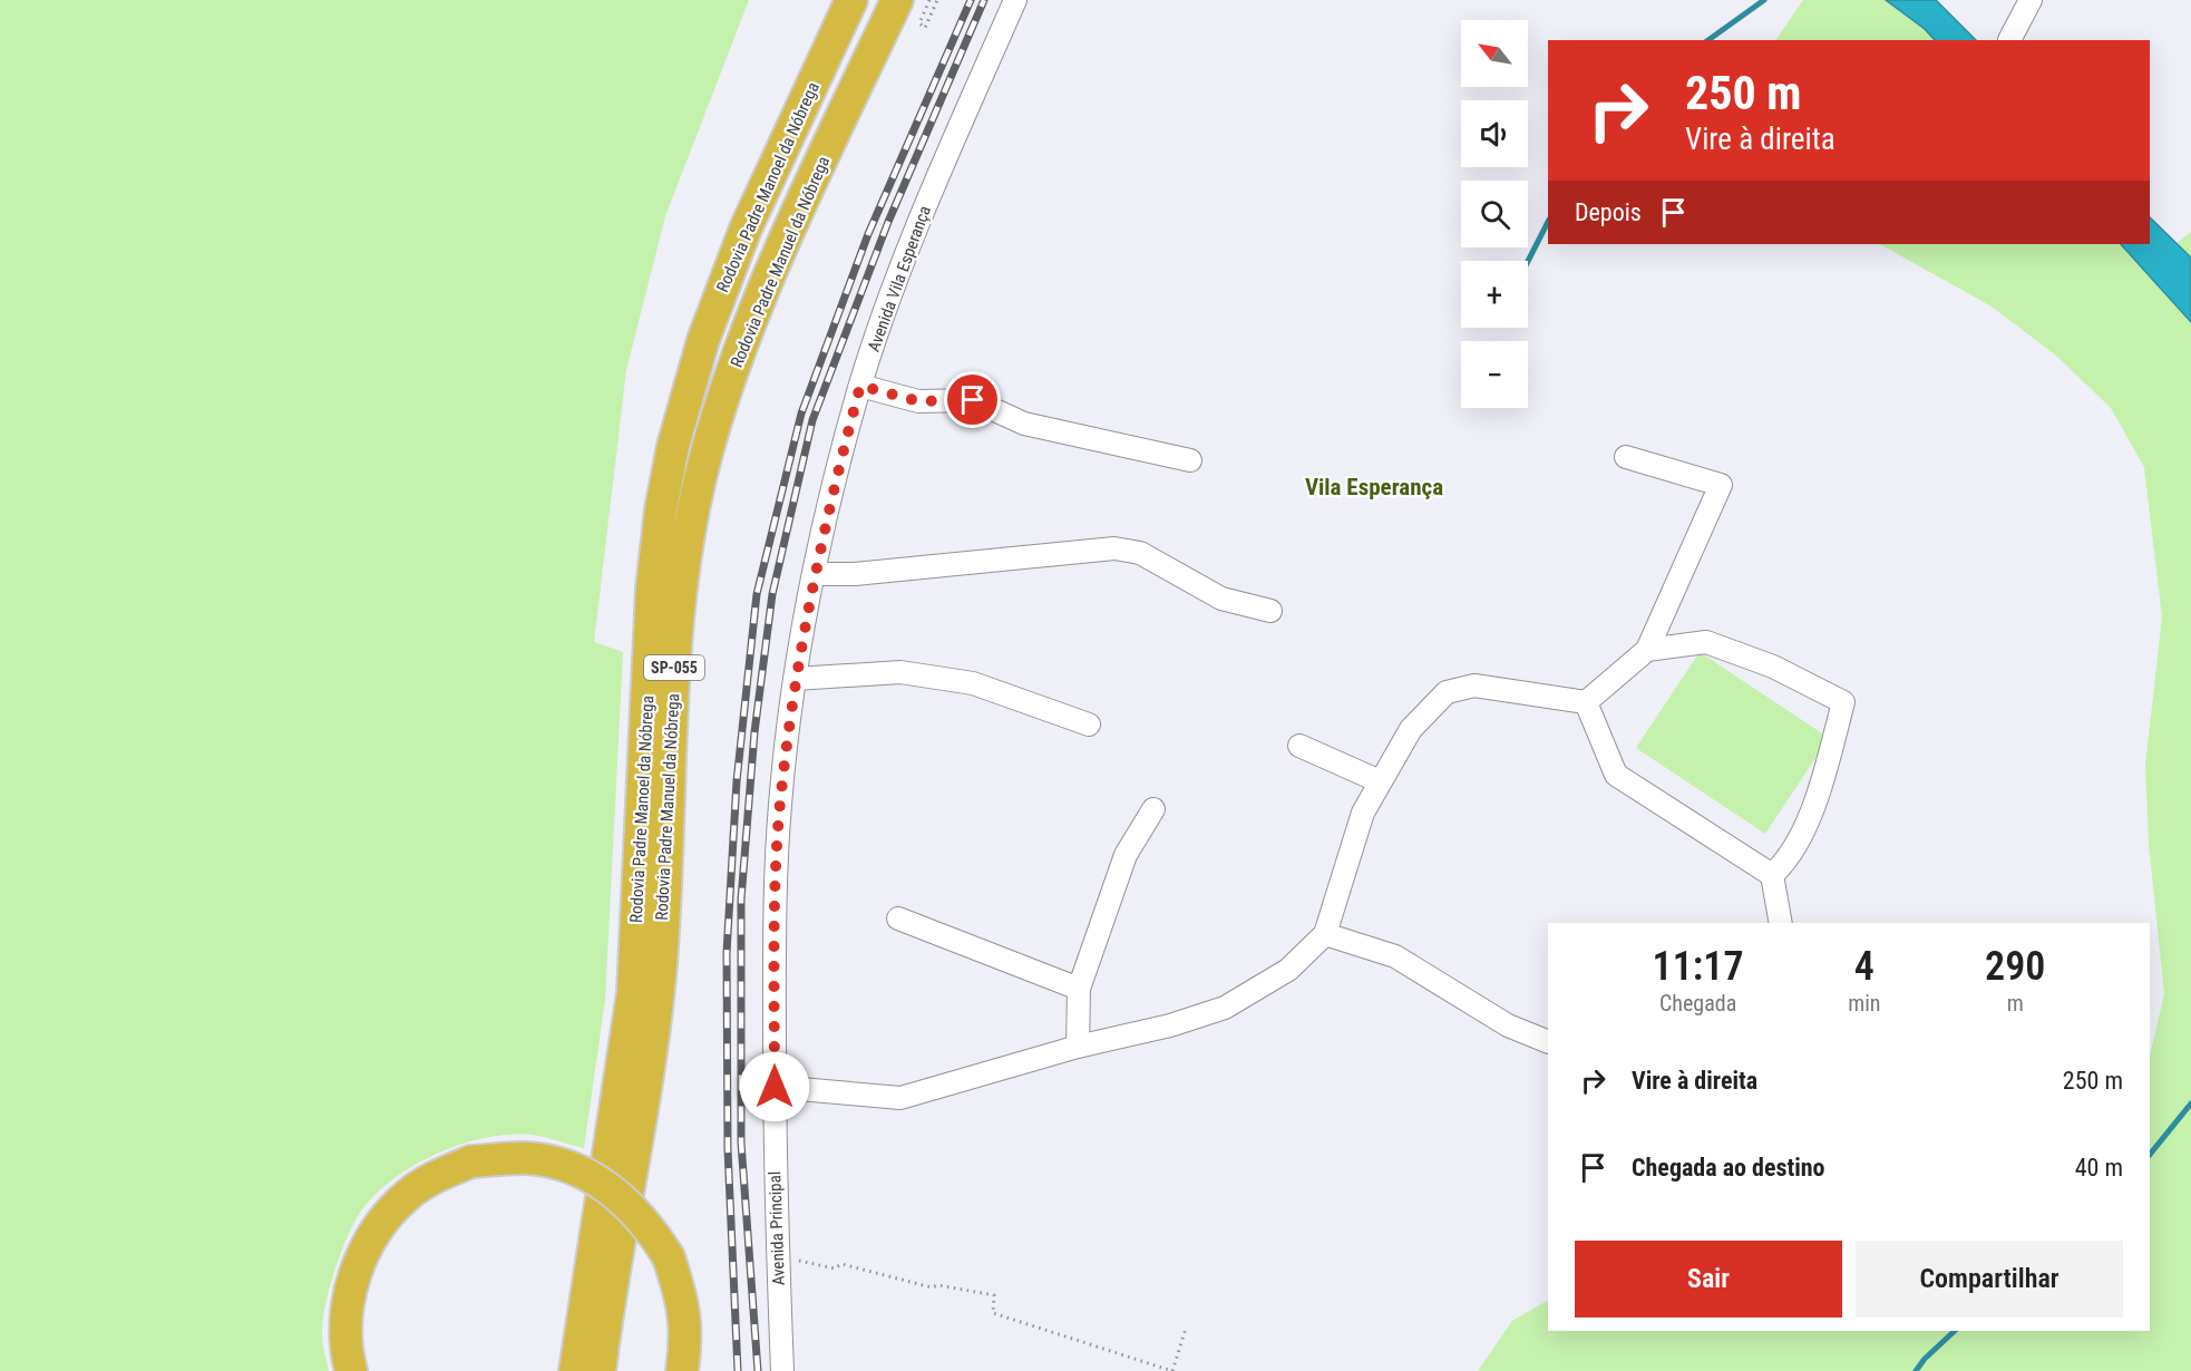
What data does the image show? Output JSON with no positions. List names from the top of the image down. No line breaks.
{"streets":{"highway":["Rodovia Padre Manoel da Nóbrega","Rodovia Padre Manuel da Nóbrega","SP-055"],"street":["Avenida Vila Esperança","Avenida Principal"]},"crossings":[["Avenida Vila Esperança","Avenida Principal"]],"districts":["Vila Esperança"],"north":"top left","page":{"map_buttons":["+","−"],"turn":["250 m","Vire à direita"],"then":"Depois","eta":["11:17","Chegada","4","min","290","m"],"list":[{"name":"Vire à direita","value":"250 m"},{"name":"Chegada ao destino","value":"40 m"}],"buttons":["Sair","Compartilhar"]}}
